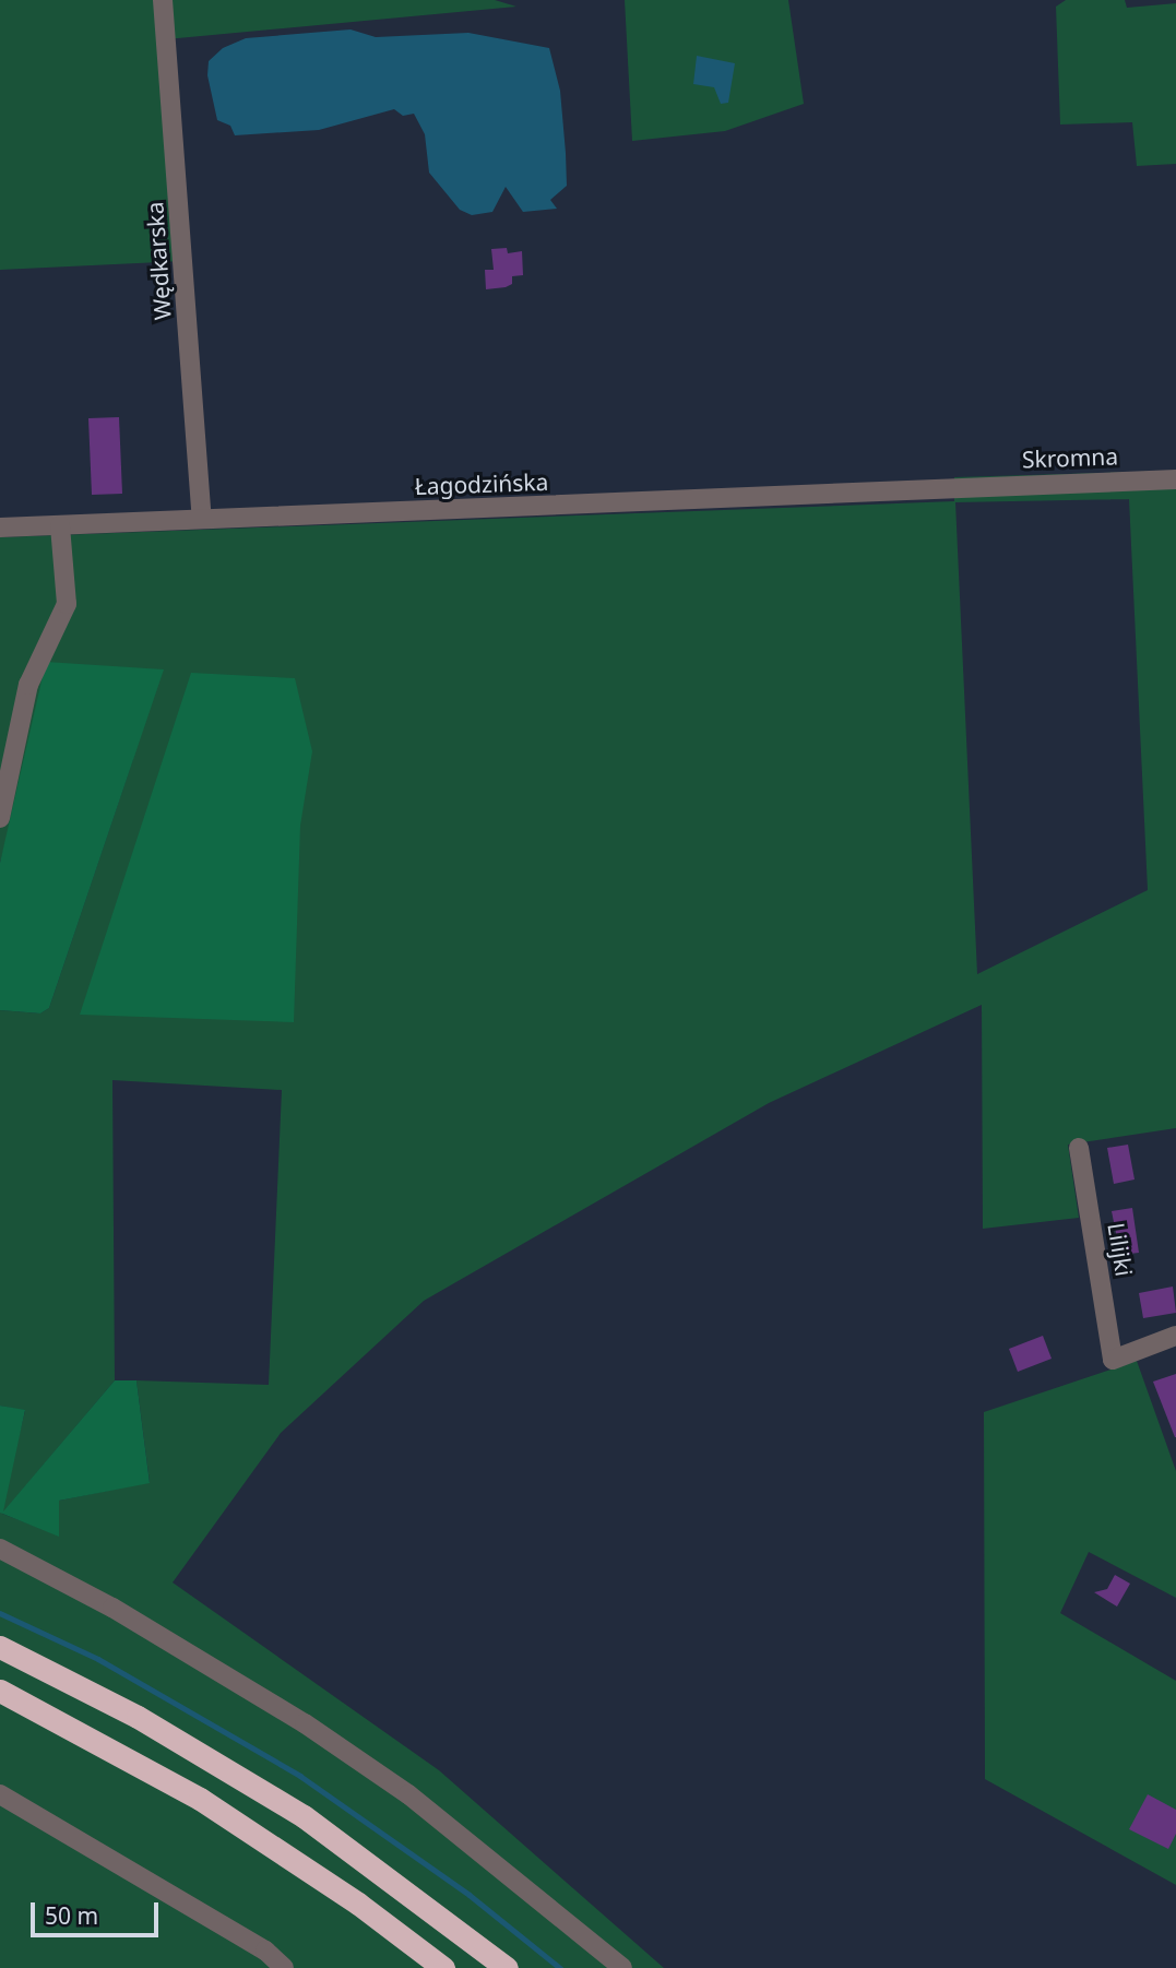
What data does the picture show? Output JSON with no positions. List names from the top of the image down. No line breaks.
{"streets":{"street":["Wędkarska","Skromna","Łagodzińska","Lilijki"]},"crossings":[["Wędkarska","Łagodzińska"],["Skromna","Łagodzińska"]],"scale_bar":"50 m"}
